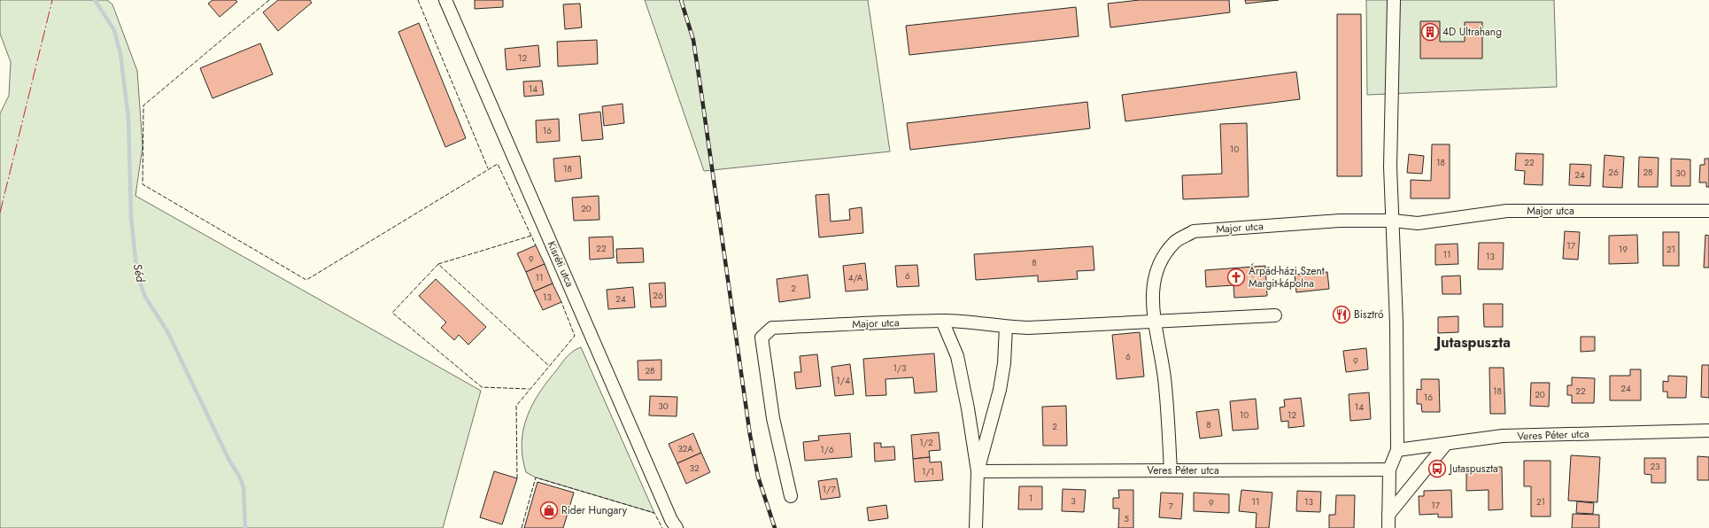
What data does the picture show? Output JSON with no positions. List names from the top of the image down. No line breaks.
{"streets":{"street":["Major utca","Kisréti utca","Veres Péter utca"]},"districts":["Jutaspuszta"],"water":["Séd"],"places":{"building":["4D Ultrahang"],"church":["Árpád-házi Szent Margit-kápolna"],"restaurant":["Bisztró"],"bus stop":["Jutaspuszta"],"shop":["Rider Hungary"]},"house_numbers":["12","14","16","10","18","22","18","26","28","30","24","20","17","22","19","21","11","13","9","8","6","11","4/A","2","26","13","24","6","9","1/3","28","1/4","24","18","22","20","16","30","14","10","12","8","2","1/2","32A","1/6","23","32","1/1","1/7","1","3","11","13","21","9","17","7","5"]}
